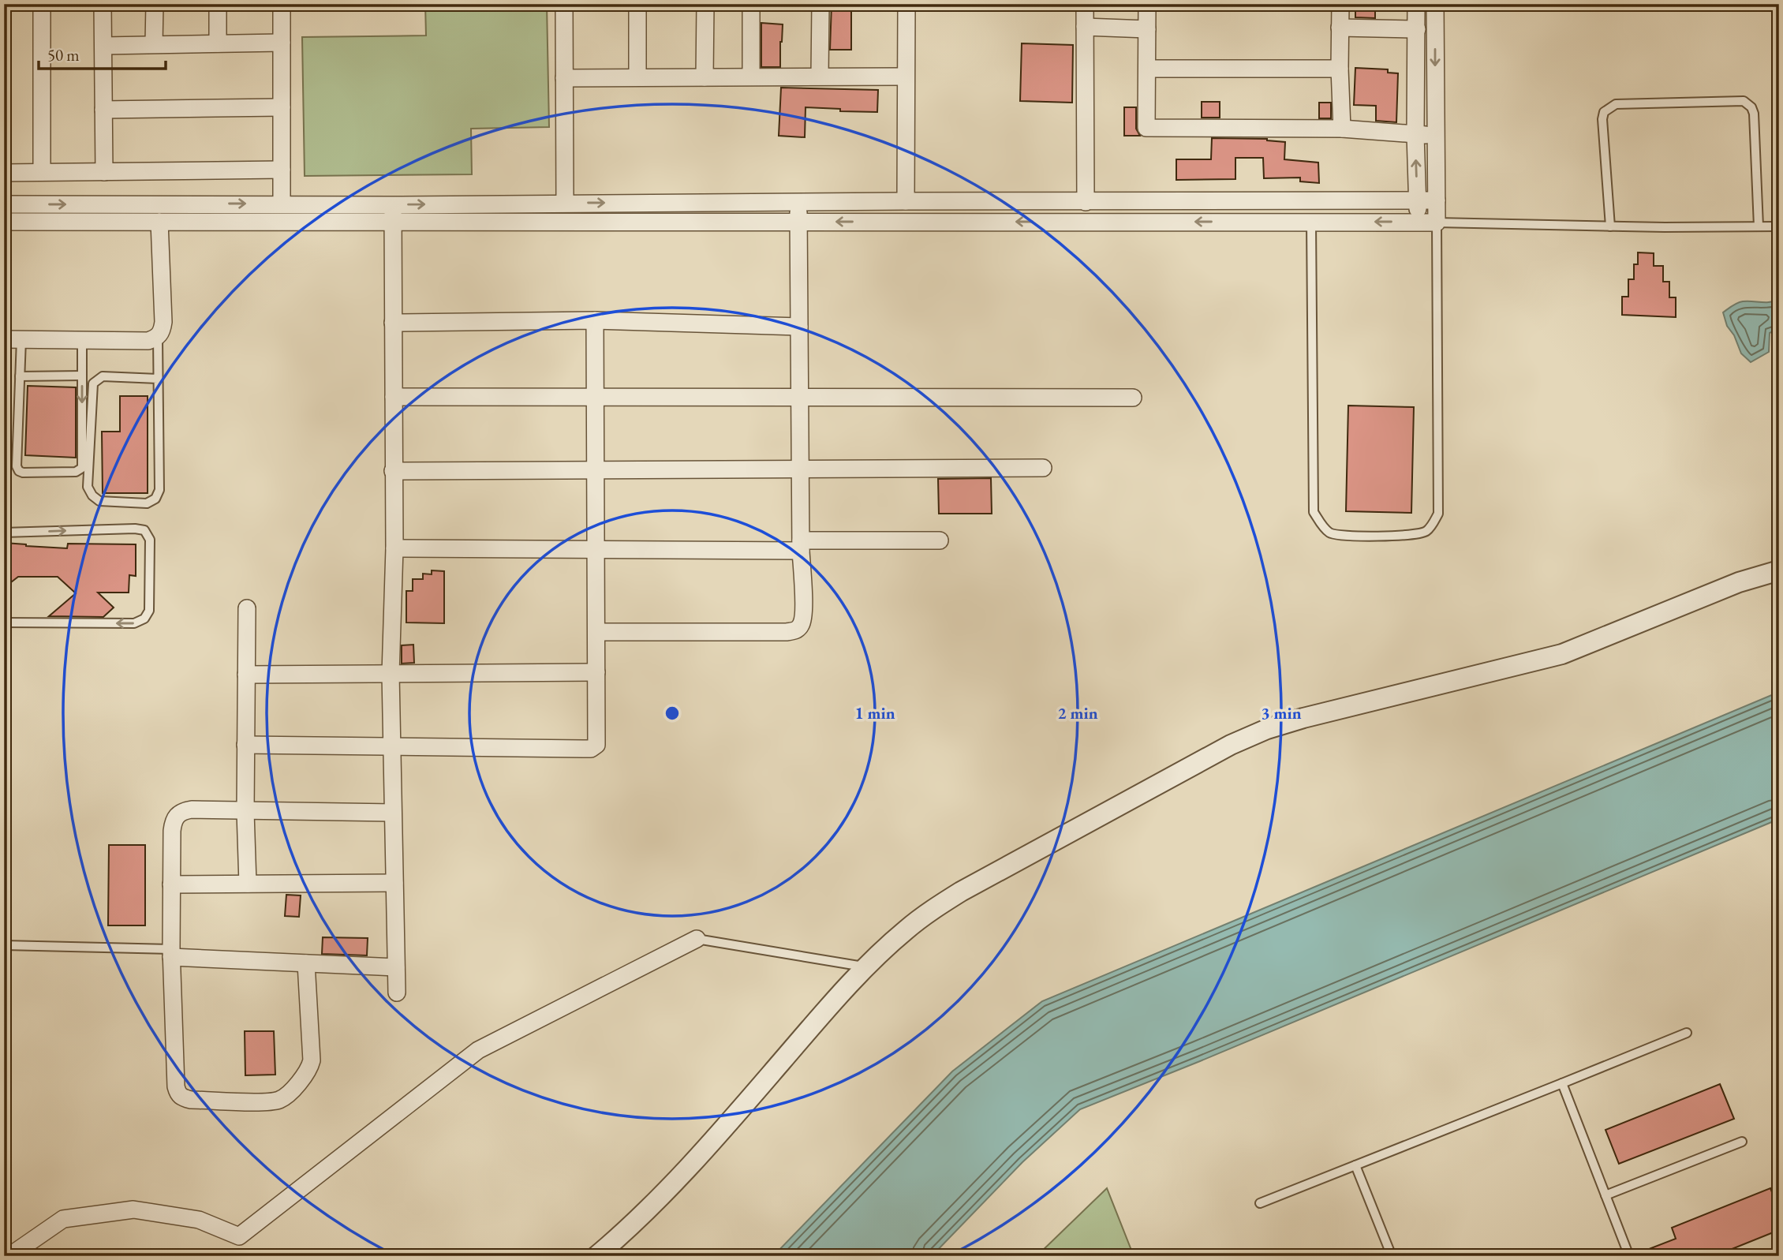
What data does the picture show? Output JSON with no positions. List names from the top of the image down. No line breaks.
{"scale_bar":"50 m","rings":["1 min","2 min","3 min"]}
